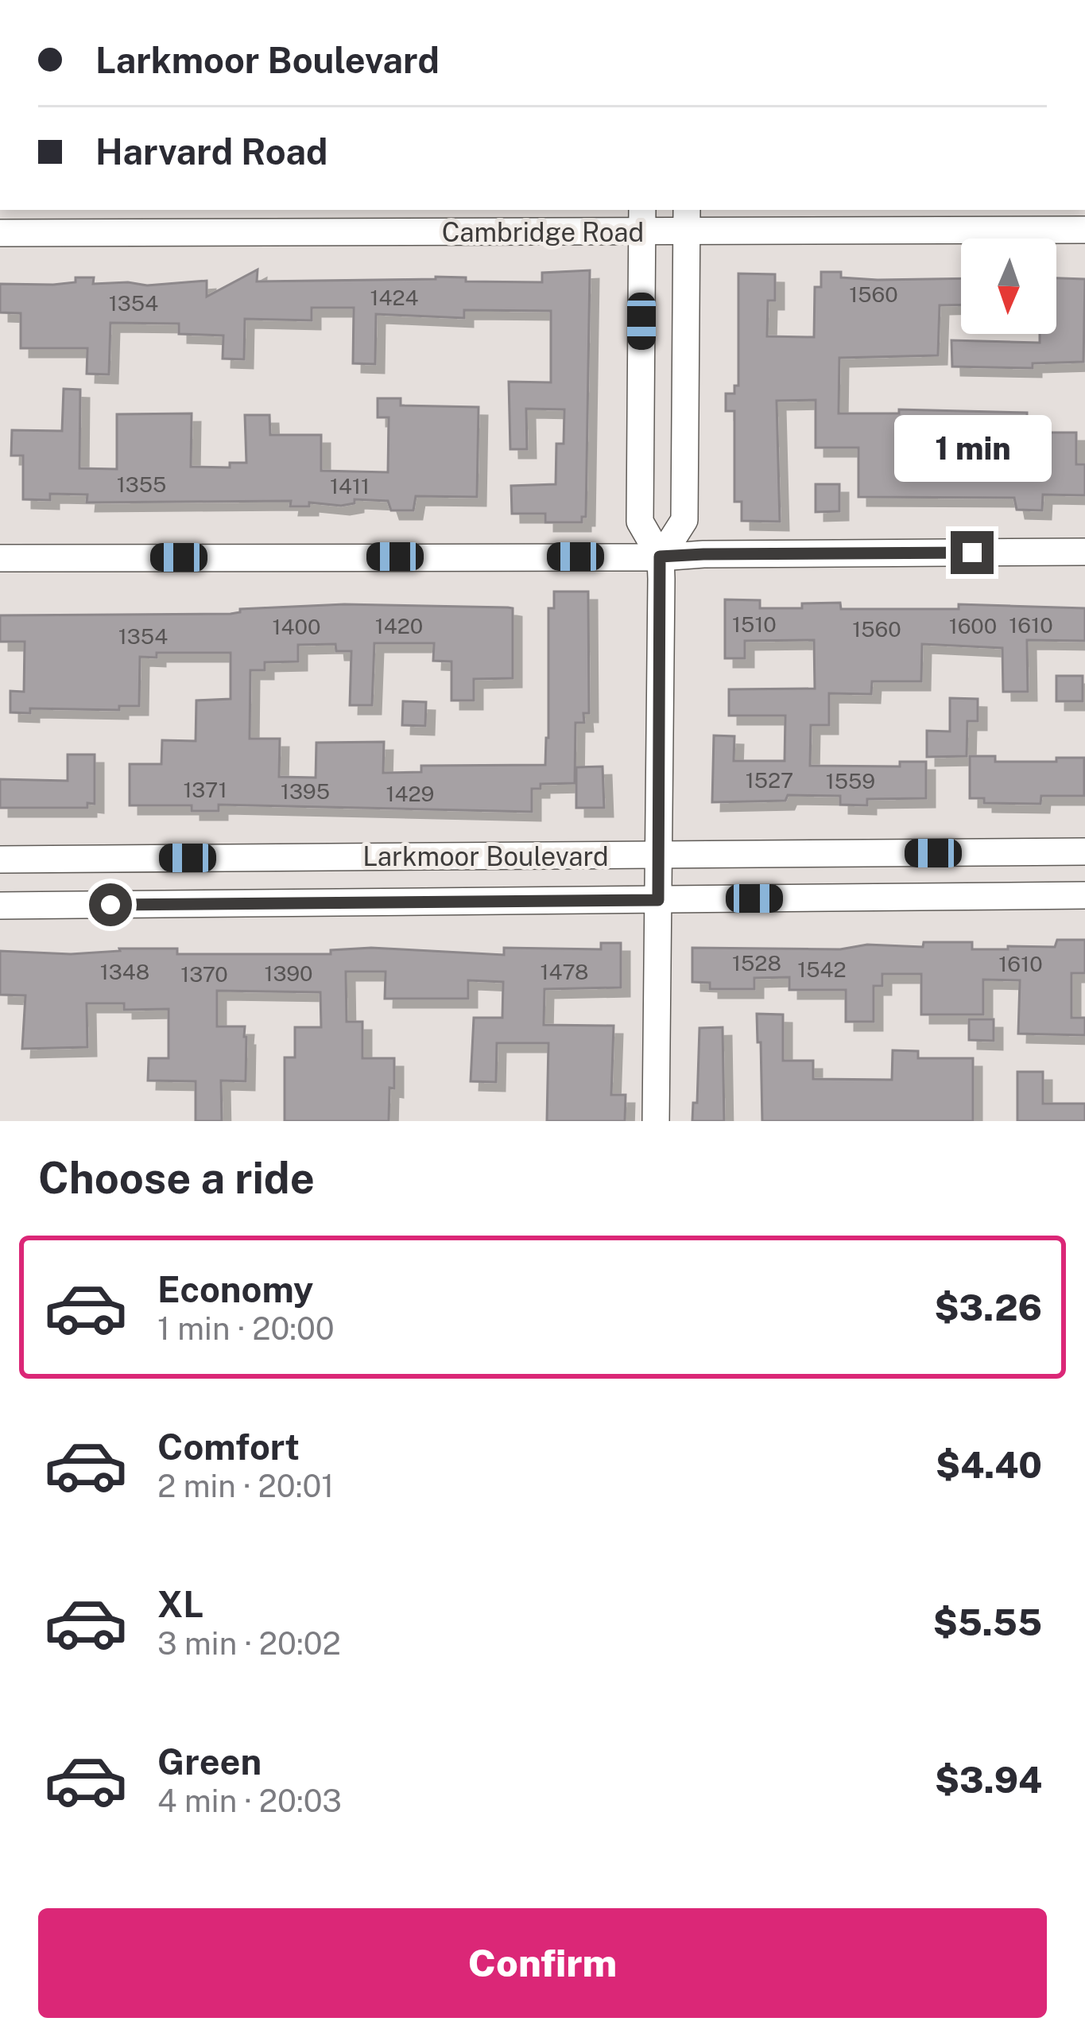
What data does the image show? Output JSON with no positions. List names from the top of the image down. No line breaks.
{"streets":{"street":["Cambridge Road","Larkmoor Boulevard"]},"house_numbers":["1560","1424","1354","1355","1411","1510","1610","1420","1600","1400","1560","1354","1527","1559","1371","1395","1429","1528","1610","1542","1348","1478","1390","1370"],"north":"bottom","page":{"banner":["Larkmoor Boulevard","Harvard Road"],"bubble":"1 min","heading":"Choose a ride","list":[{"name":"Economy","note":"1 min · 20:00","value":"$3.26"},{"name":"Comfort","note":"2 min · 20:01","value":"$4.40"},{"name":"XL","note":"3 min · 20:02","value":"$5.55"},{"name":"Green","note":"4 min · 20:03","value":"$3.94"}],"buttons":"Confirm"}}
